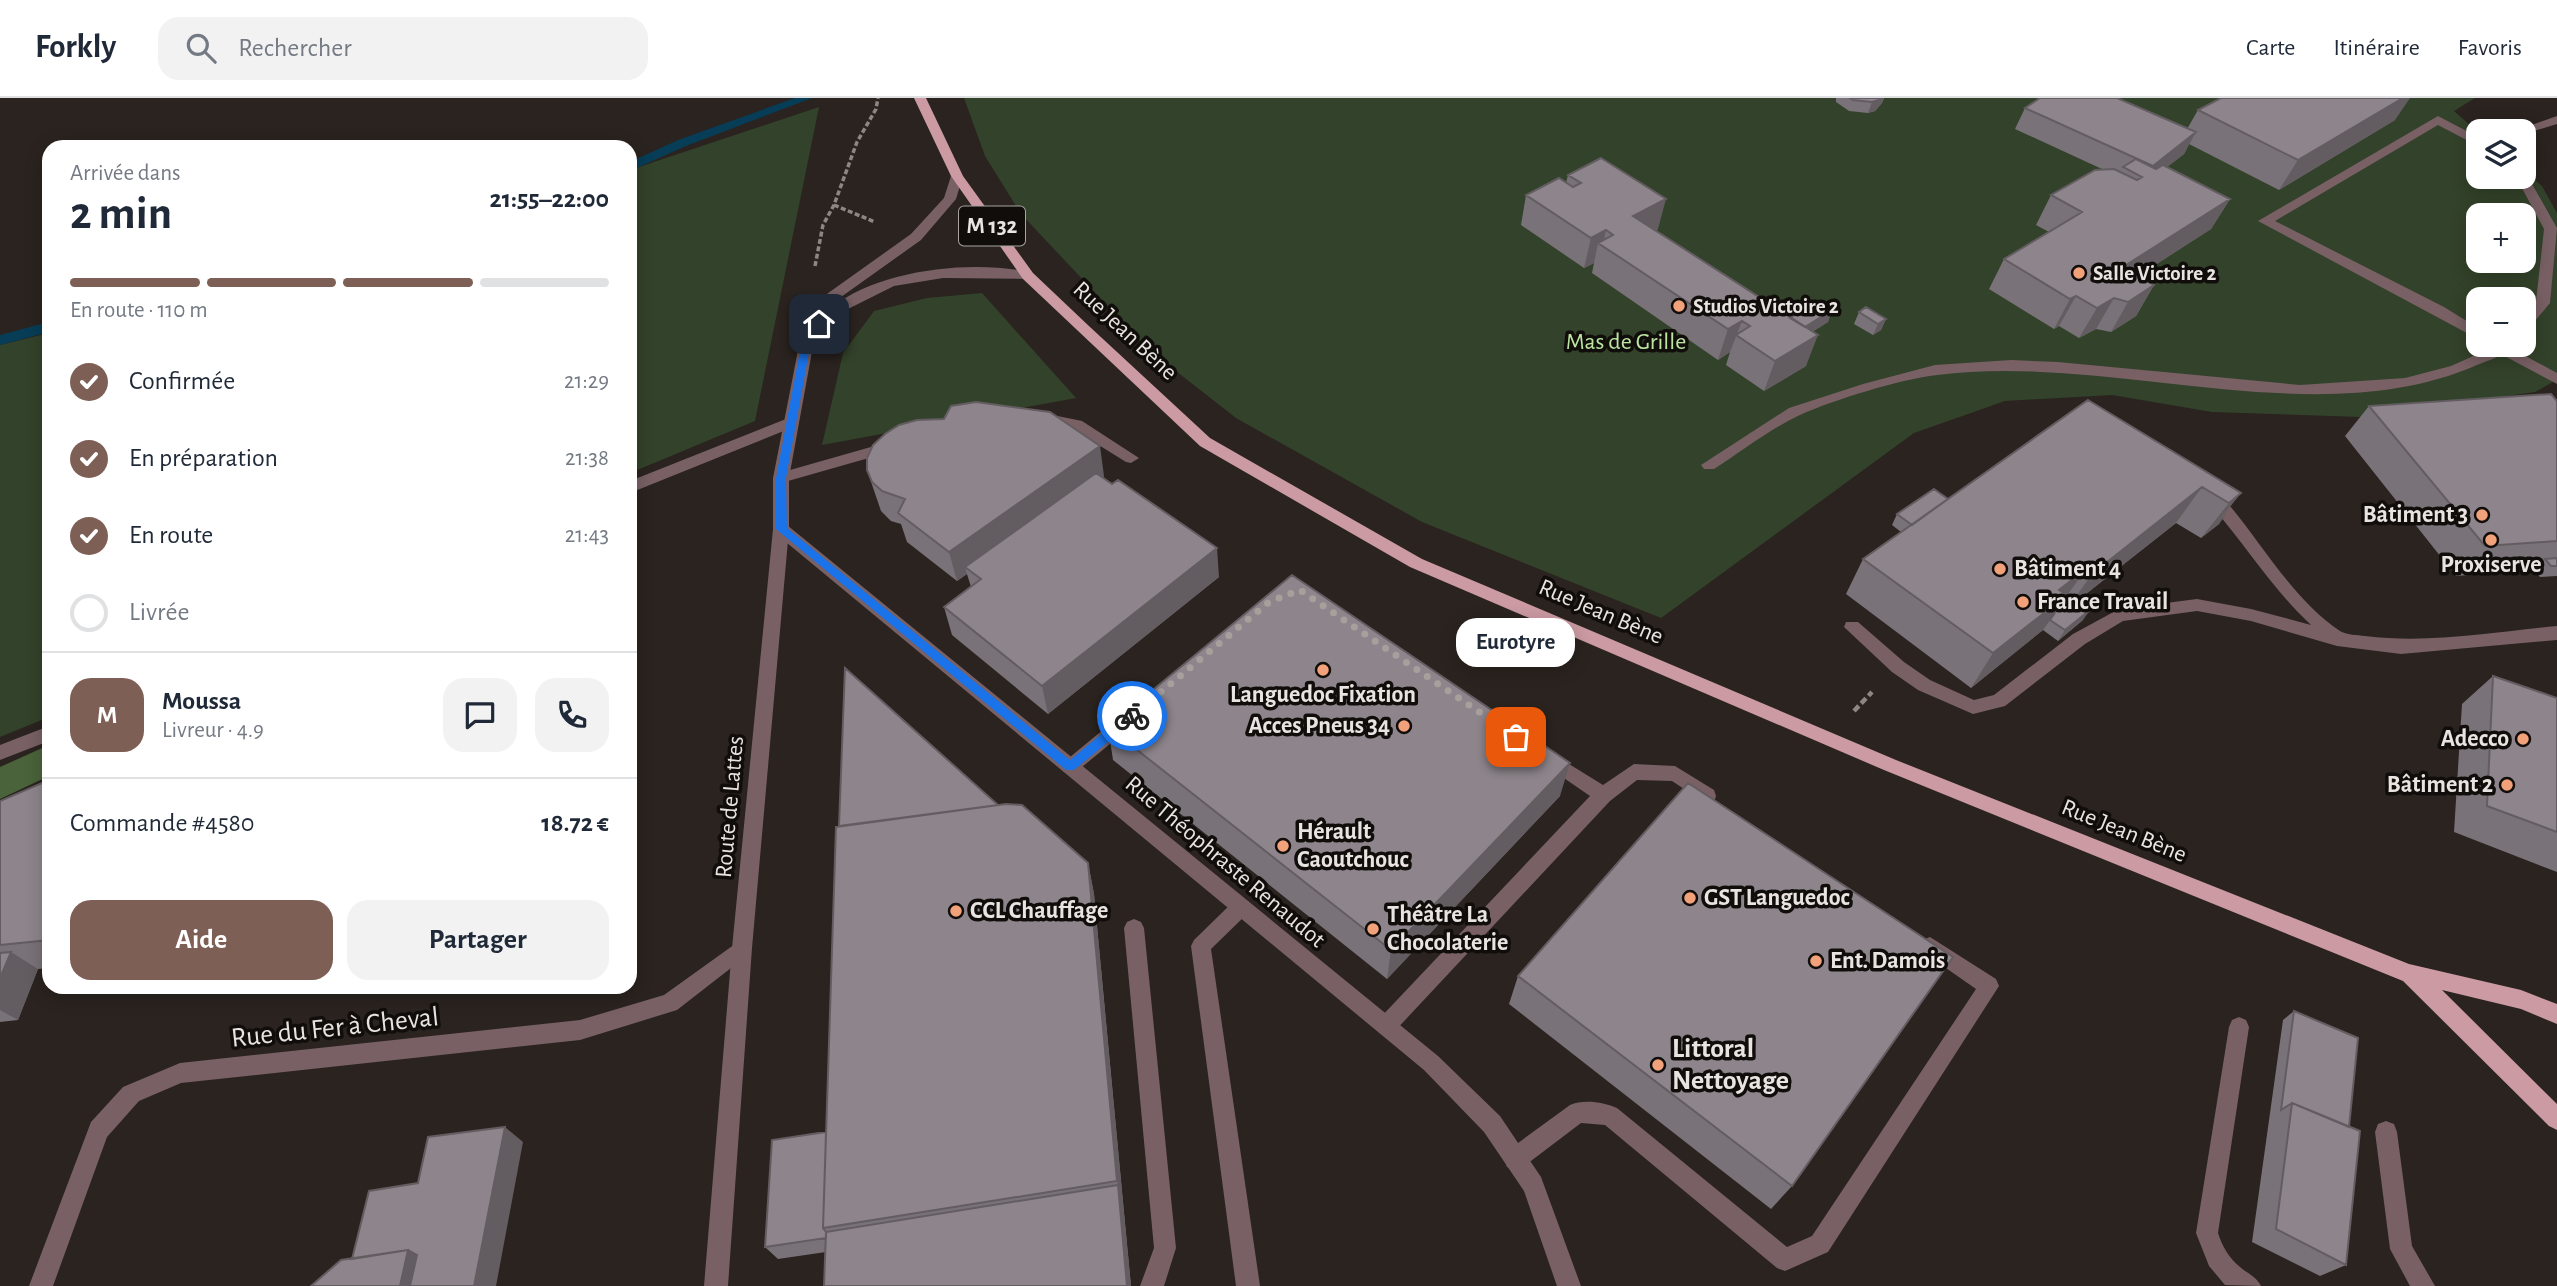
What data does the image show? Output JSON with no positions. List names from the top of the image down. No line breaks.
{"streets":{"main road":["M 132","Rue Jean Bène"],"street":["Route de Lattes","Rue Théophraste Renaudot","Rue du Fer à Cheval"]},"crossings":[["M 132","Rue Jean Bène"],["M 132","Route de Lattes"],["Rue Jean Bène","Route de Lattes"],["Route de Lattes","Rue Théophraste Renaudot"],["Route de Lattes","Rue du Fer à Cheval"]],"parks":["Mas de Grille"],"places":["Salle Victoire 2","Studios Victoire 2","Bâtiment 3","Proxiserve","Bâtiment 4","France Travail","Languedoc Fixation","Acces Pneus 34","Eurotyre","Adecco","Bâtiment 2","Hérault Caoutchouc","GST Languedoc","CCL Chauffage","Théâtre La Chocolaterie","Ent. Damois","Littoral Nettoyage"],"page":{"header":"Forkly","search":"Rechercher","nav":["Carte","Itinéraire","Favoris"],"map_buttons":["+","−"],"heading":["2 min","Arrivée dans","21:55–22:00"],"panel":["Moussa","Livreur · 4.9","Commande #4580","18.72 €"],"bar":"En route · 110 m","list":[["Confirmée","21:29"],["En préparation","21:38"],["En route","21:43"],"Livrée"],"bubble":"Eurotyre","round":"M","buttons":["Aide","Partager"]}}
